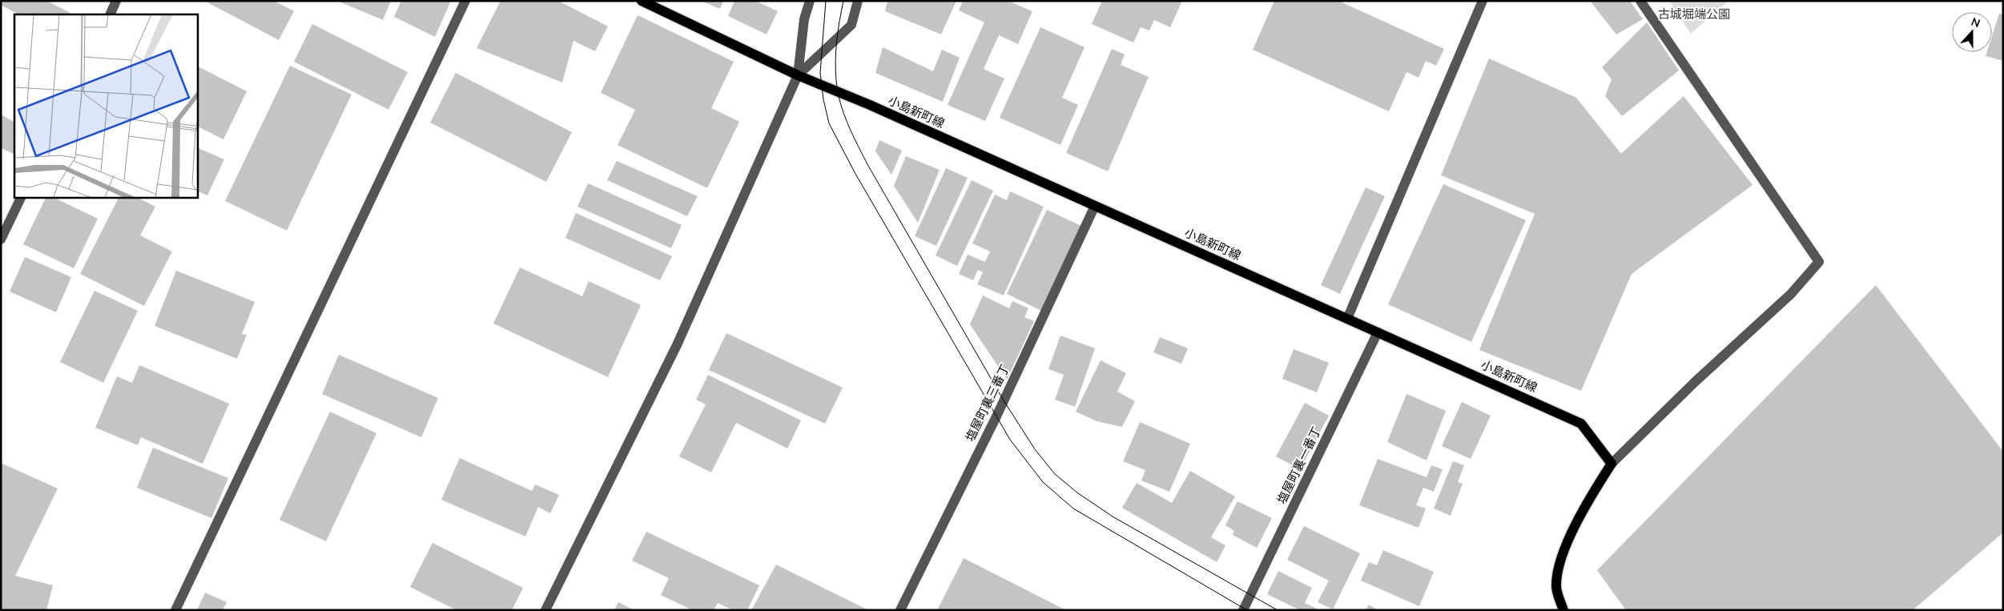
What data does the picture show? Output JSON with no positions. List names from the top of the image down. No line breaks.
{"streets":{"main road":["小島新町線"],"street":["塩屋町裏三番丁","塩屋町裏一番丁"]},"crossings":[["小島新町線","塩屋町裏三番丁"],["小島新町線","塩屋町裏一番丁"]],"parks":["古城堀端公園"],"north":"top"}
